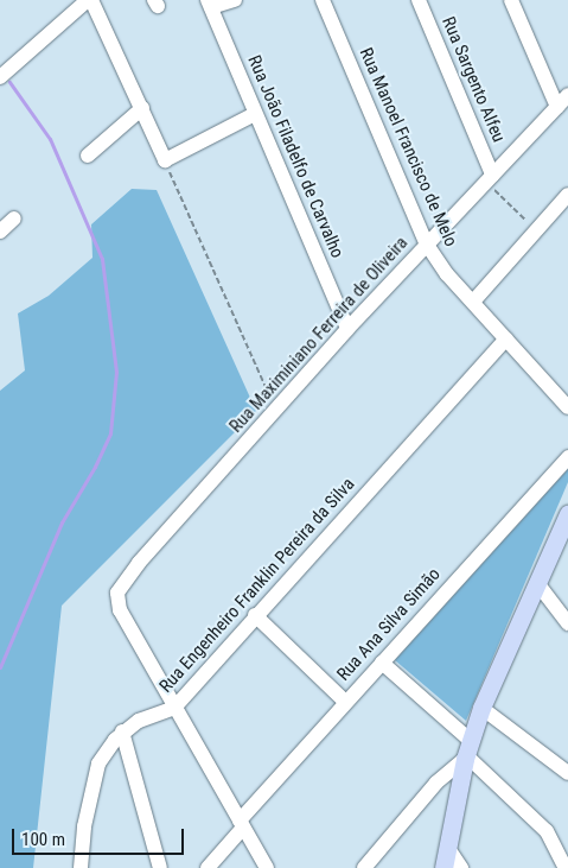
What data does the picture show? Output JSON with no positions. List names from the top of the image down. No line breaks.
{"streets":{"street":["Rua Sargento Alfeu","Rua Manoel Francisco de Melo","Rua João Filadelfo de Carvalho","Rua Maximiniano Ferreira de Oliveira","Rua Engenheiro Franklin Pereira da Silva","Rua Ana Silva Simão"]},"crossings":[["Rua Sargento Alfeu","Rua Maximiniano Ferreira de Oliveira"],["Rua Manoel Francisco de Melo","Rua Maximiniano Ferreira de Oliveira"],["Rua Manoel Francisco de Melo","Rua Engenheiro Franklin Pereira da Silva"],["Rua João Filadelfo de Carvalho","Rua Maximiniano Ferreira de Oliveira"],["Rua Maximiniano Ferreira de Oliveira","Rua Engenheiro Franklin Pereira da Silva"]],"scale_bar":"100 m"}
